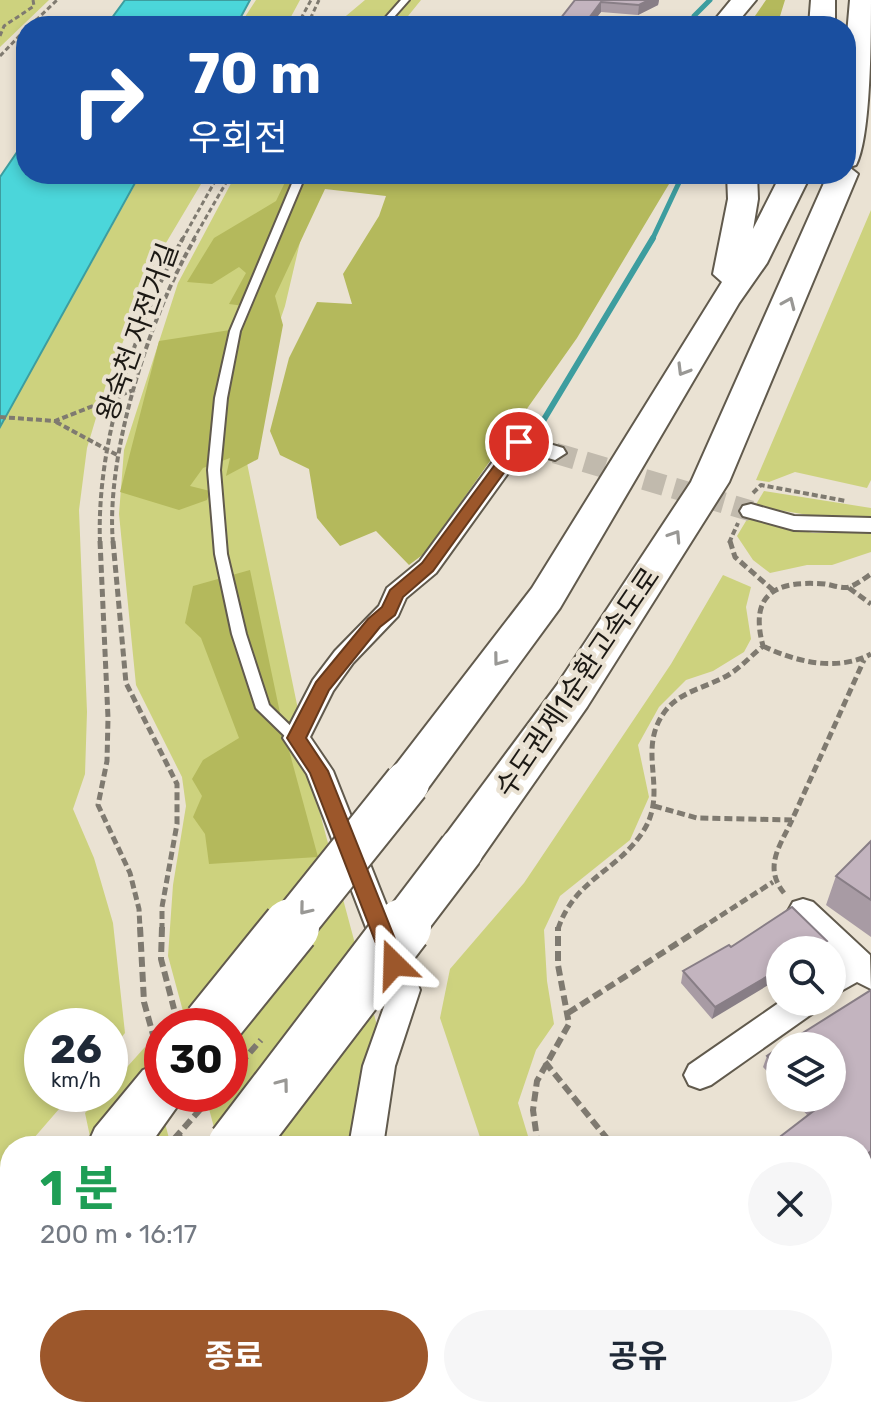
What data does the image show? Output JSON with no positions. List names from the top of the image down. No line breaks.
{"streets":{"highway":["수도권제1순환고속도로"],"path":["왕숙천 자전거길"]},"page":{"turn":["70 m","우회전"],"speed":"26 km/h","limit":"30","heading":["1 분","200 m · 16:17"],"buttons":["종료","공유"]}}
